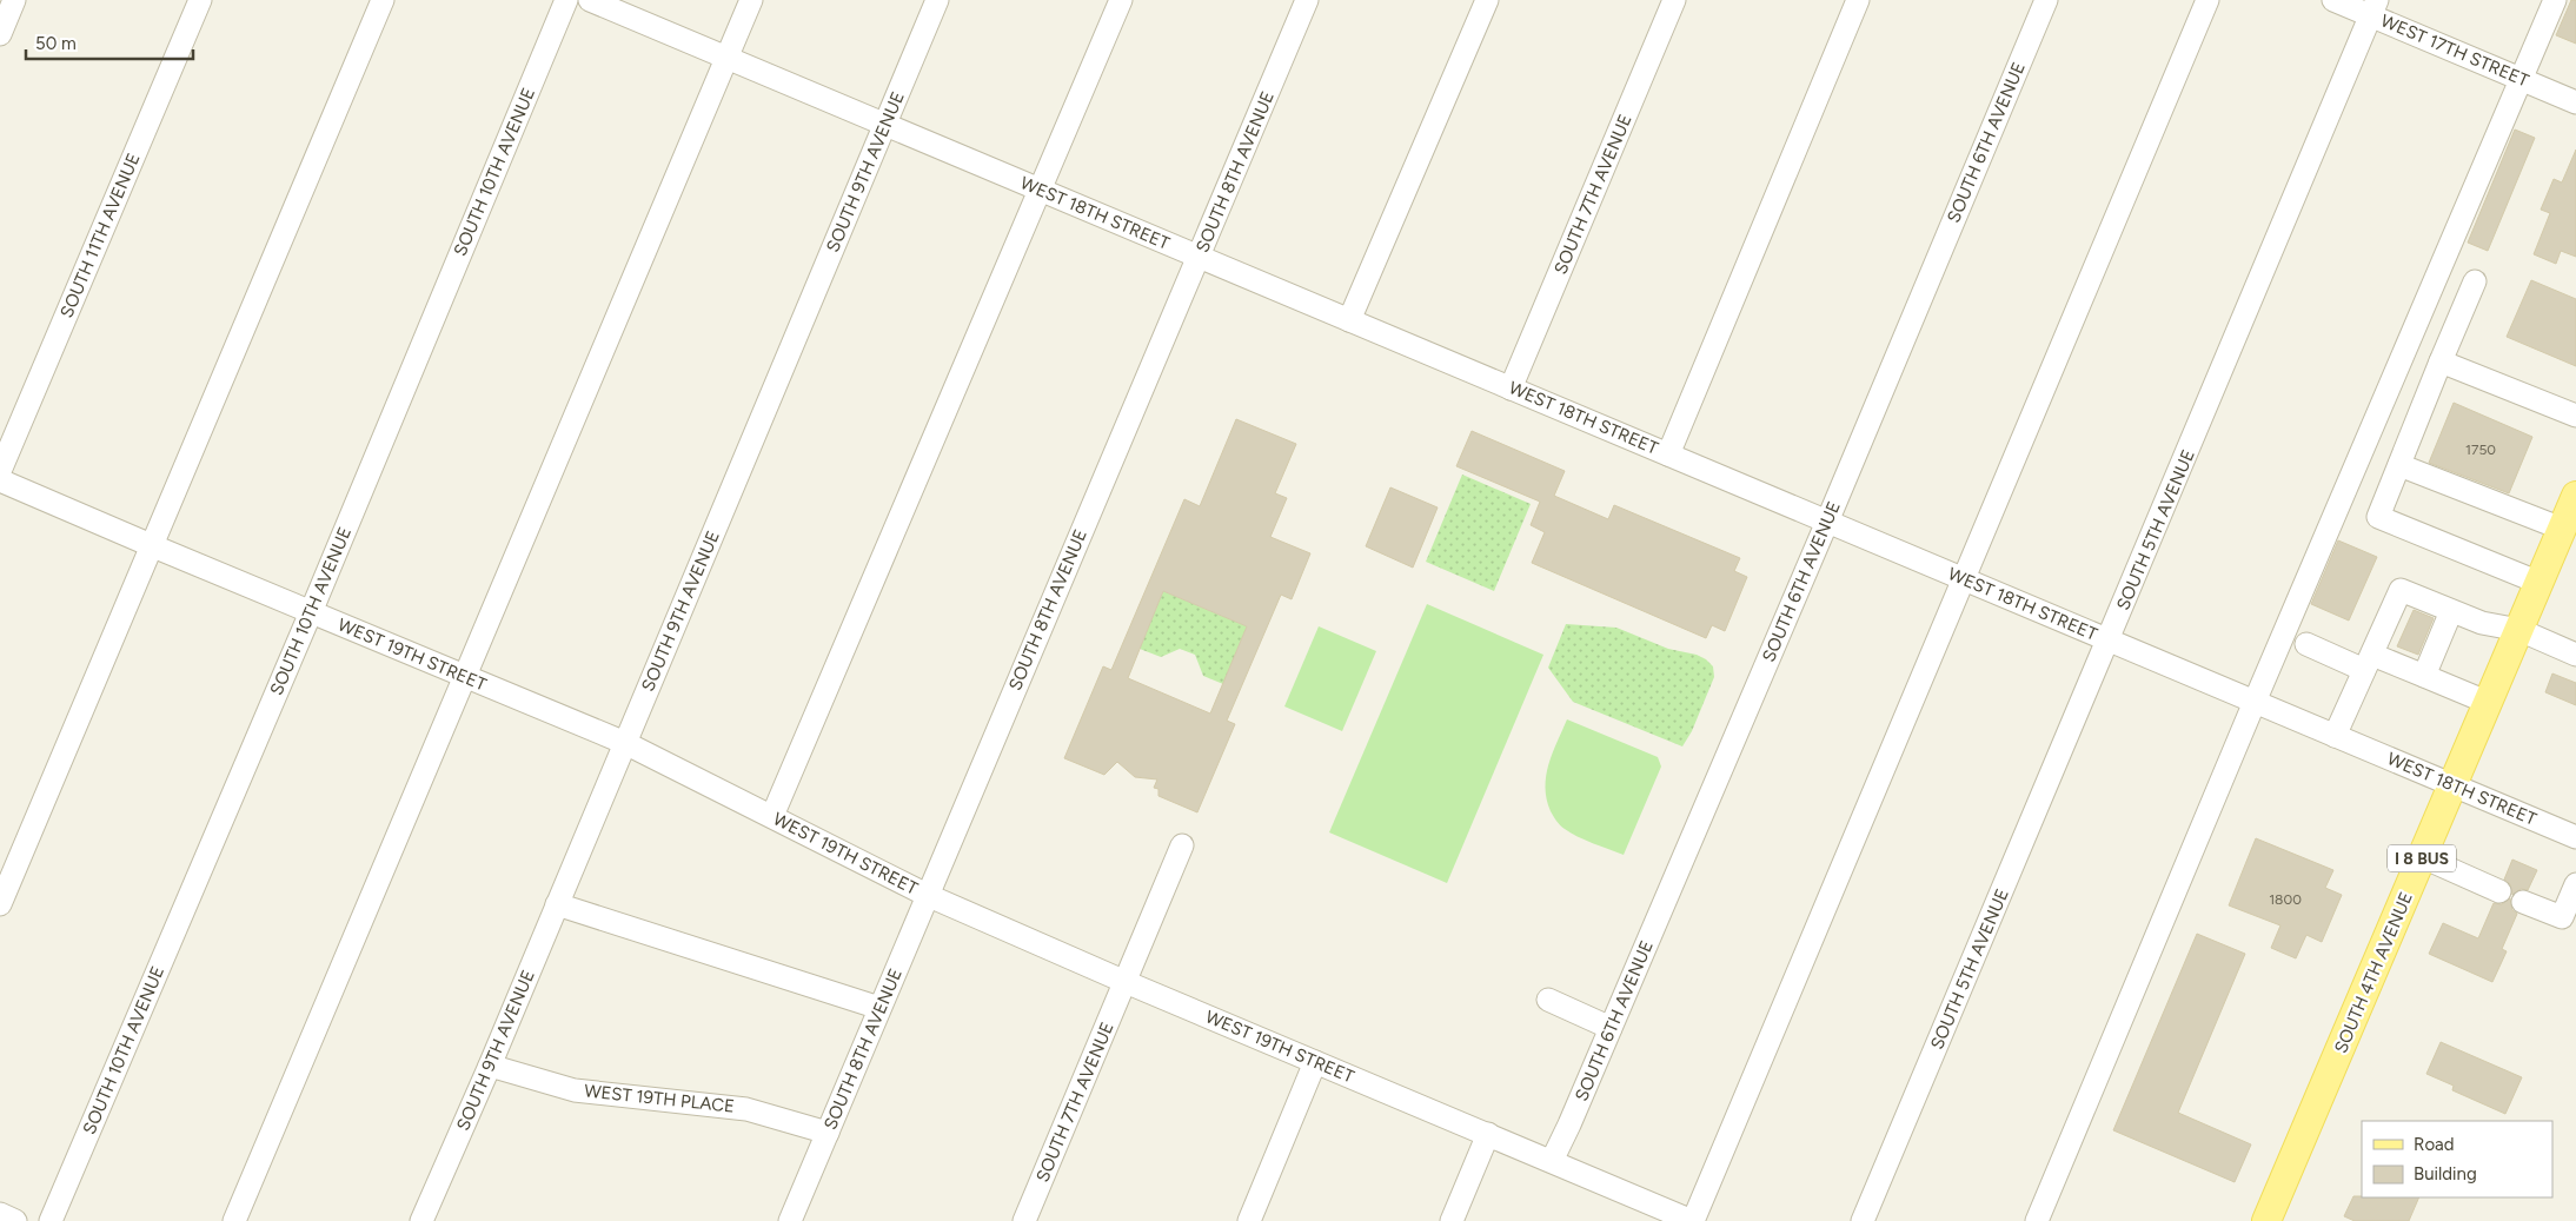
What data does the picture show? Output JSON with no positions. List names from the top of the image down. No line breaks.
{"streets":{"main road":["I 8 BUS","SOUTH 4TH AVENUE"],"street":["WEST 17TH STREET","SOUTH 6TH AVENUE","SOUTH 10TH AVENUE","SOUTH 9TH AVENUE","SOUTH 8TH AVENUE","SOUTH 7TH AVENUE","WEST 18TH STREET","SOUTH 11TH AVENUE","SOUTH 5TH AVENUE","WEST 19TH STREET","WEST 19TH PLACE"]},"crossings":[["WEST 17TH STREET","SOUTH 5TH AVENUE"],["SOUTH 6TH AVENUE","WEST 18TH STREET"],["SOUTH 6TH AVENUE","WEST 19TH STREET"],["SOUTH 10TH AVENUE","WEST 19TH STREET"],["SOUTH 9TH AVENUE","WEST 18TH STREET"],["SOUTH 9TH AVENUE","WEST 19TH STREET"],["SOUTH 9TH AVENUE","WEST 19TH PLACE"],["SOUTH 8TH AVENUE","WEST 18TH STREET"],["SOUTH 8TH AVENUE","WEST 19TH STREET"],["SOUTH 8TH AVENUE","WEST 19TH PLACE"],["SOUTH 7TH AVENUE","WEST 18TH STREET"],["SOUTH 7TH AVENUE","WEST 19TH STREET"],["WEST 18TH STREET","SOUTH 5TH AVENUE"],["WEST 18TH STREET","SOUTH 4TH AVENUE"]],"house_numbers":["1750","1800"],"legend":["Road","Building"],"scale_bar":"50 m"}
